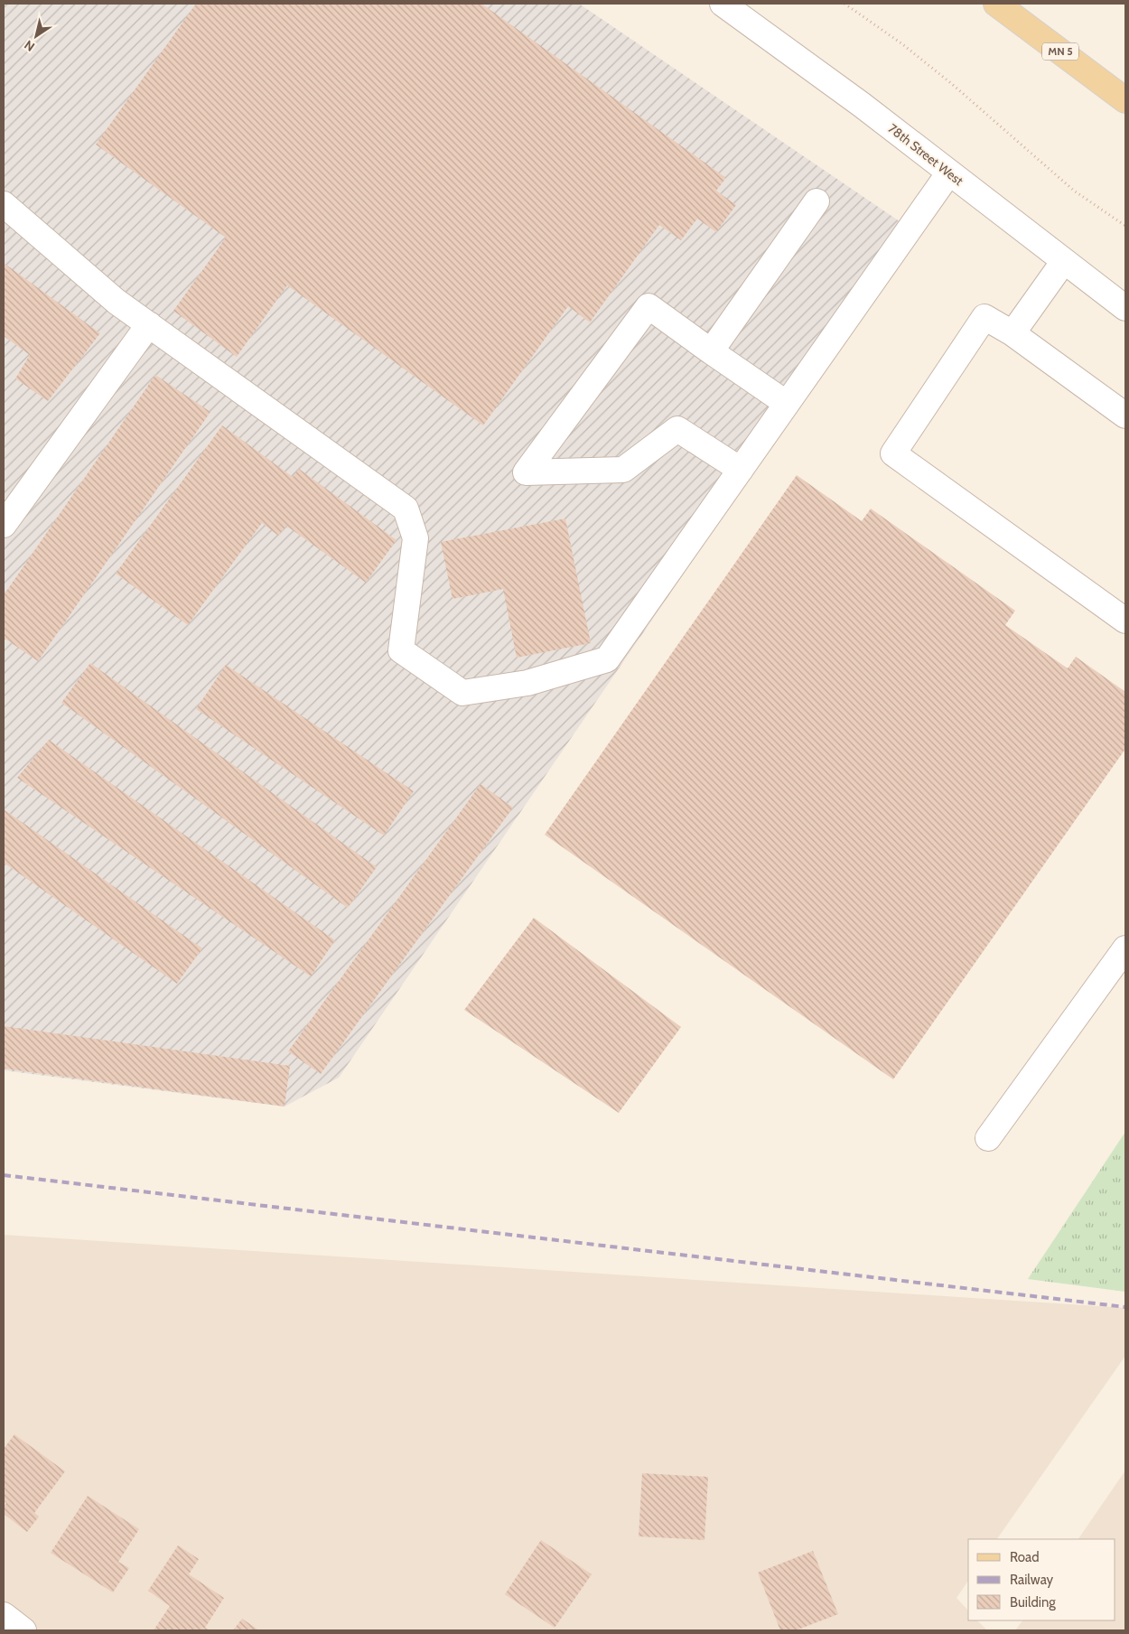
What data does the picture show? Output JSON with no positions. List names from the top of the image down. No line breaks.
{"streets":{"main road":["MN 5"],"street":["78th Street West"]},"legend":["Road","Railway","Building"],"north":"bottom left"}
